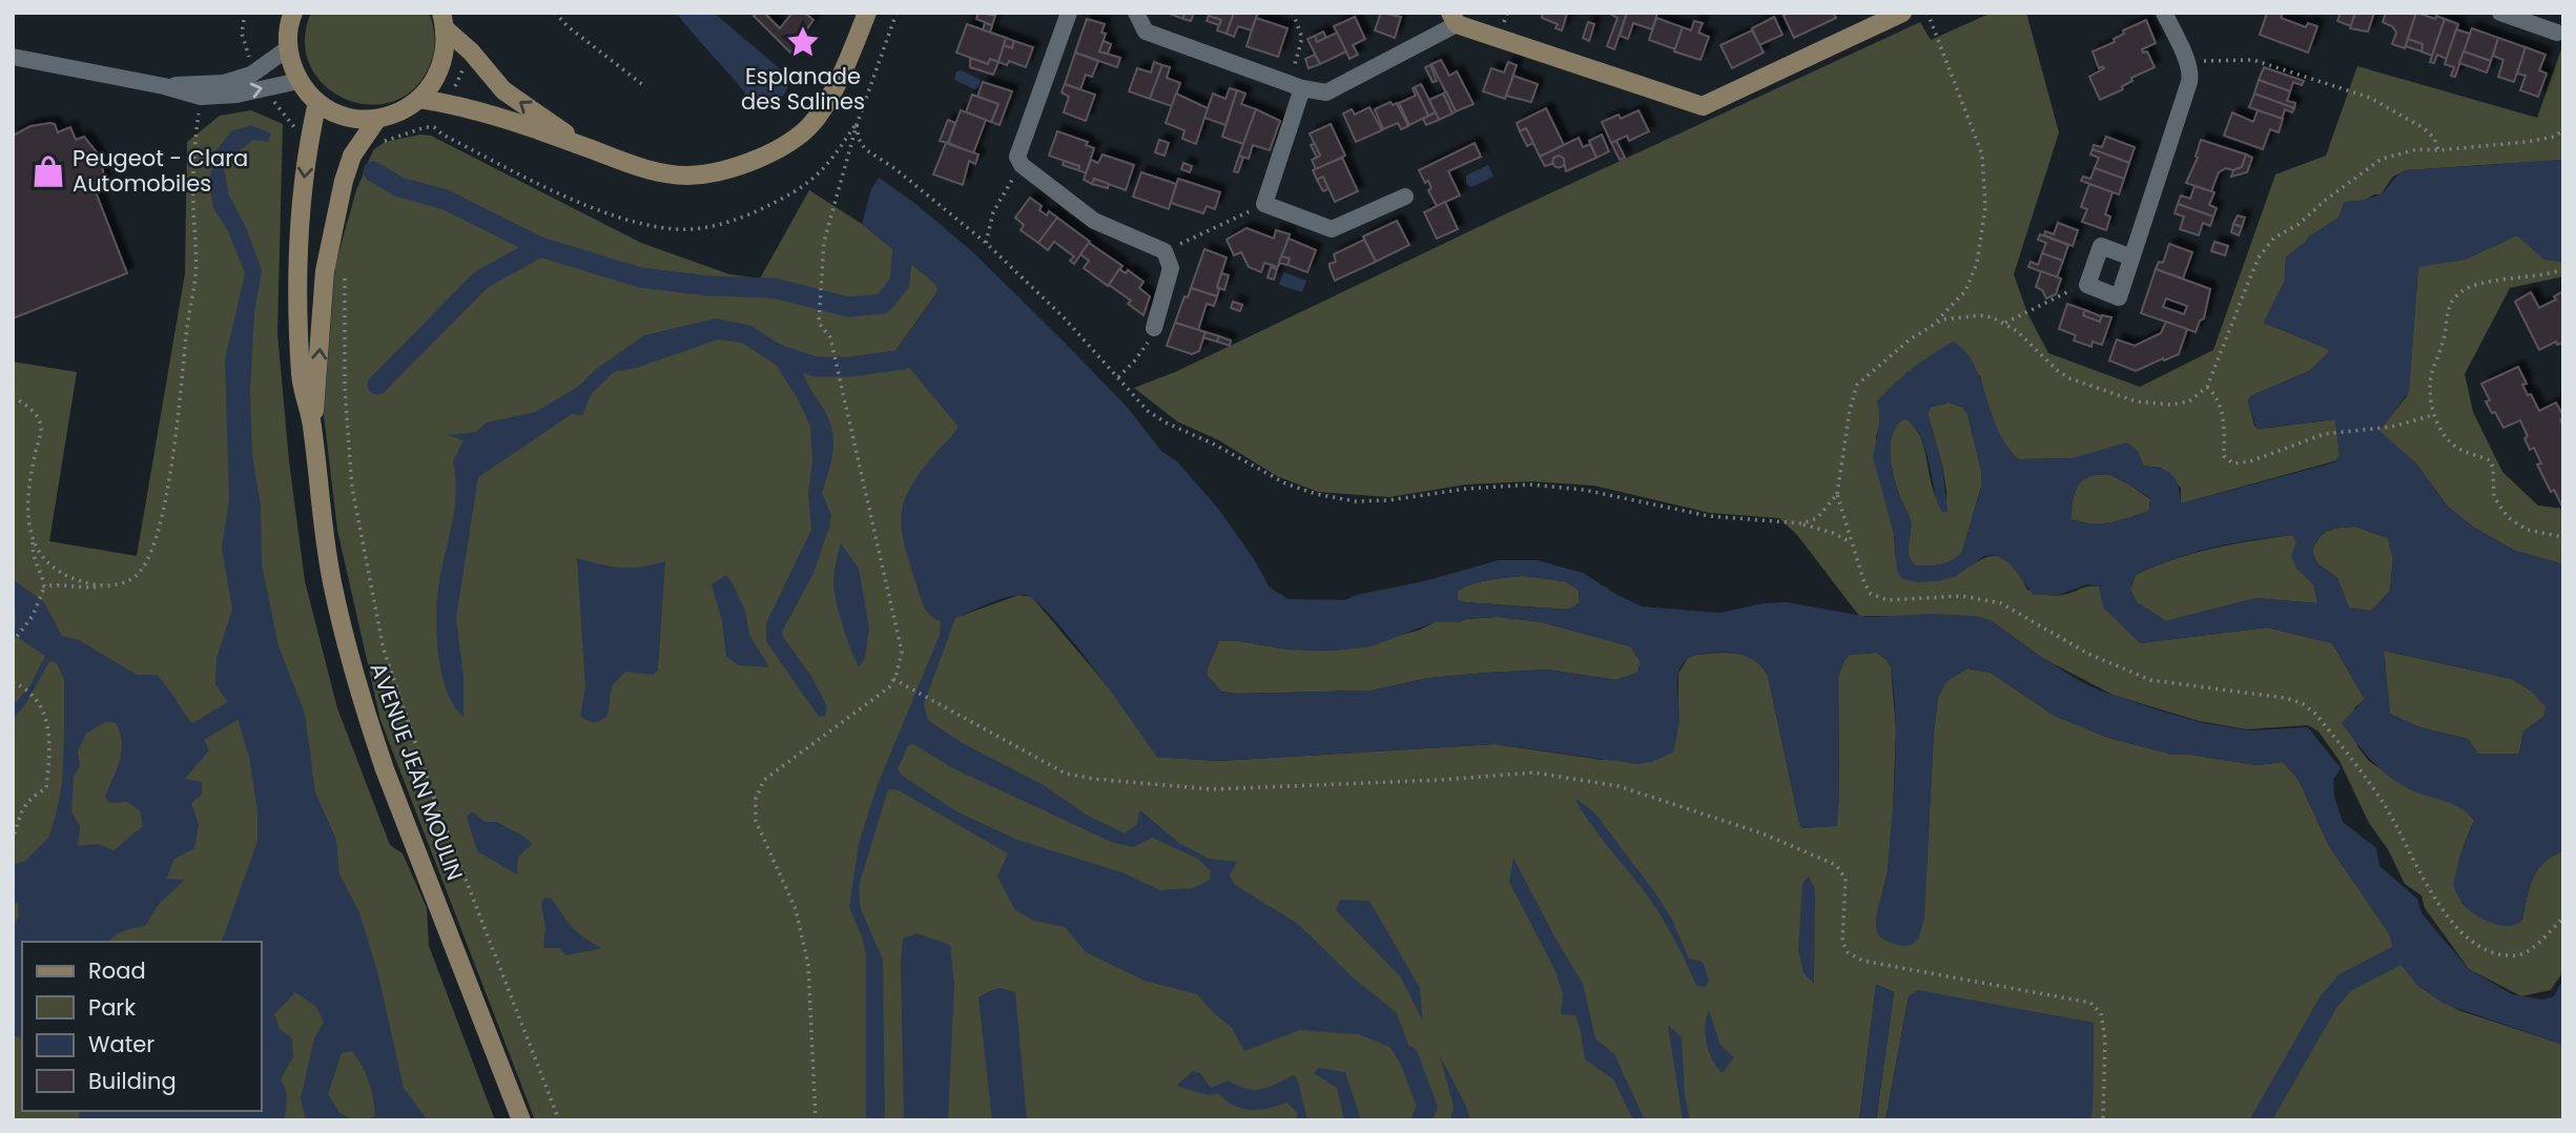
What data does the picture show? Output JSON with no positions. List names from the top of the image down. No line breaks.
{"streets":{"main road":["AVENUE JEAN MOULIN"]},"places":{"place":["Esplanade des Salines"],"shop":["Peugeot - Clara Automobiles"]},"legend":["Road","Park","Water","Building"]}
